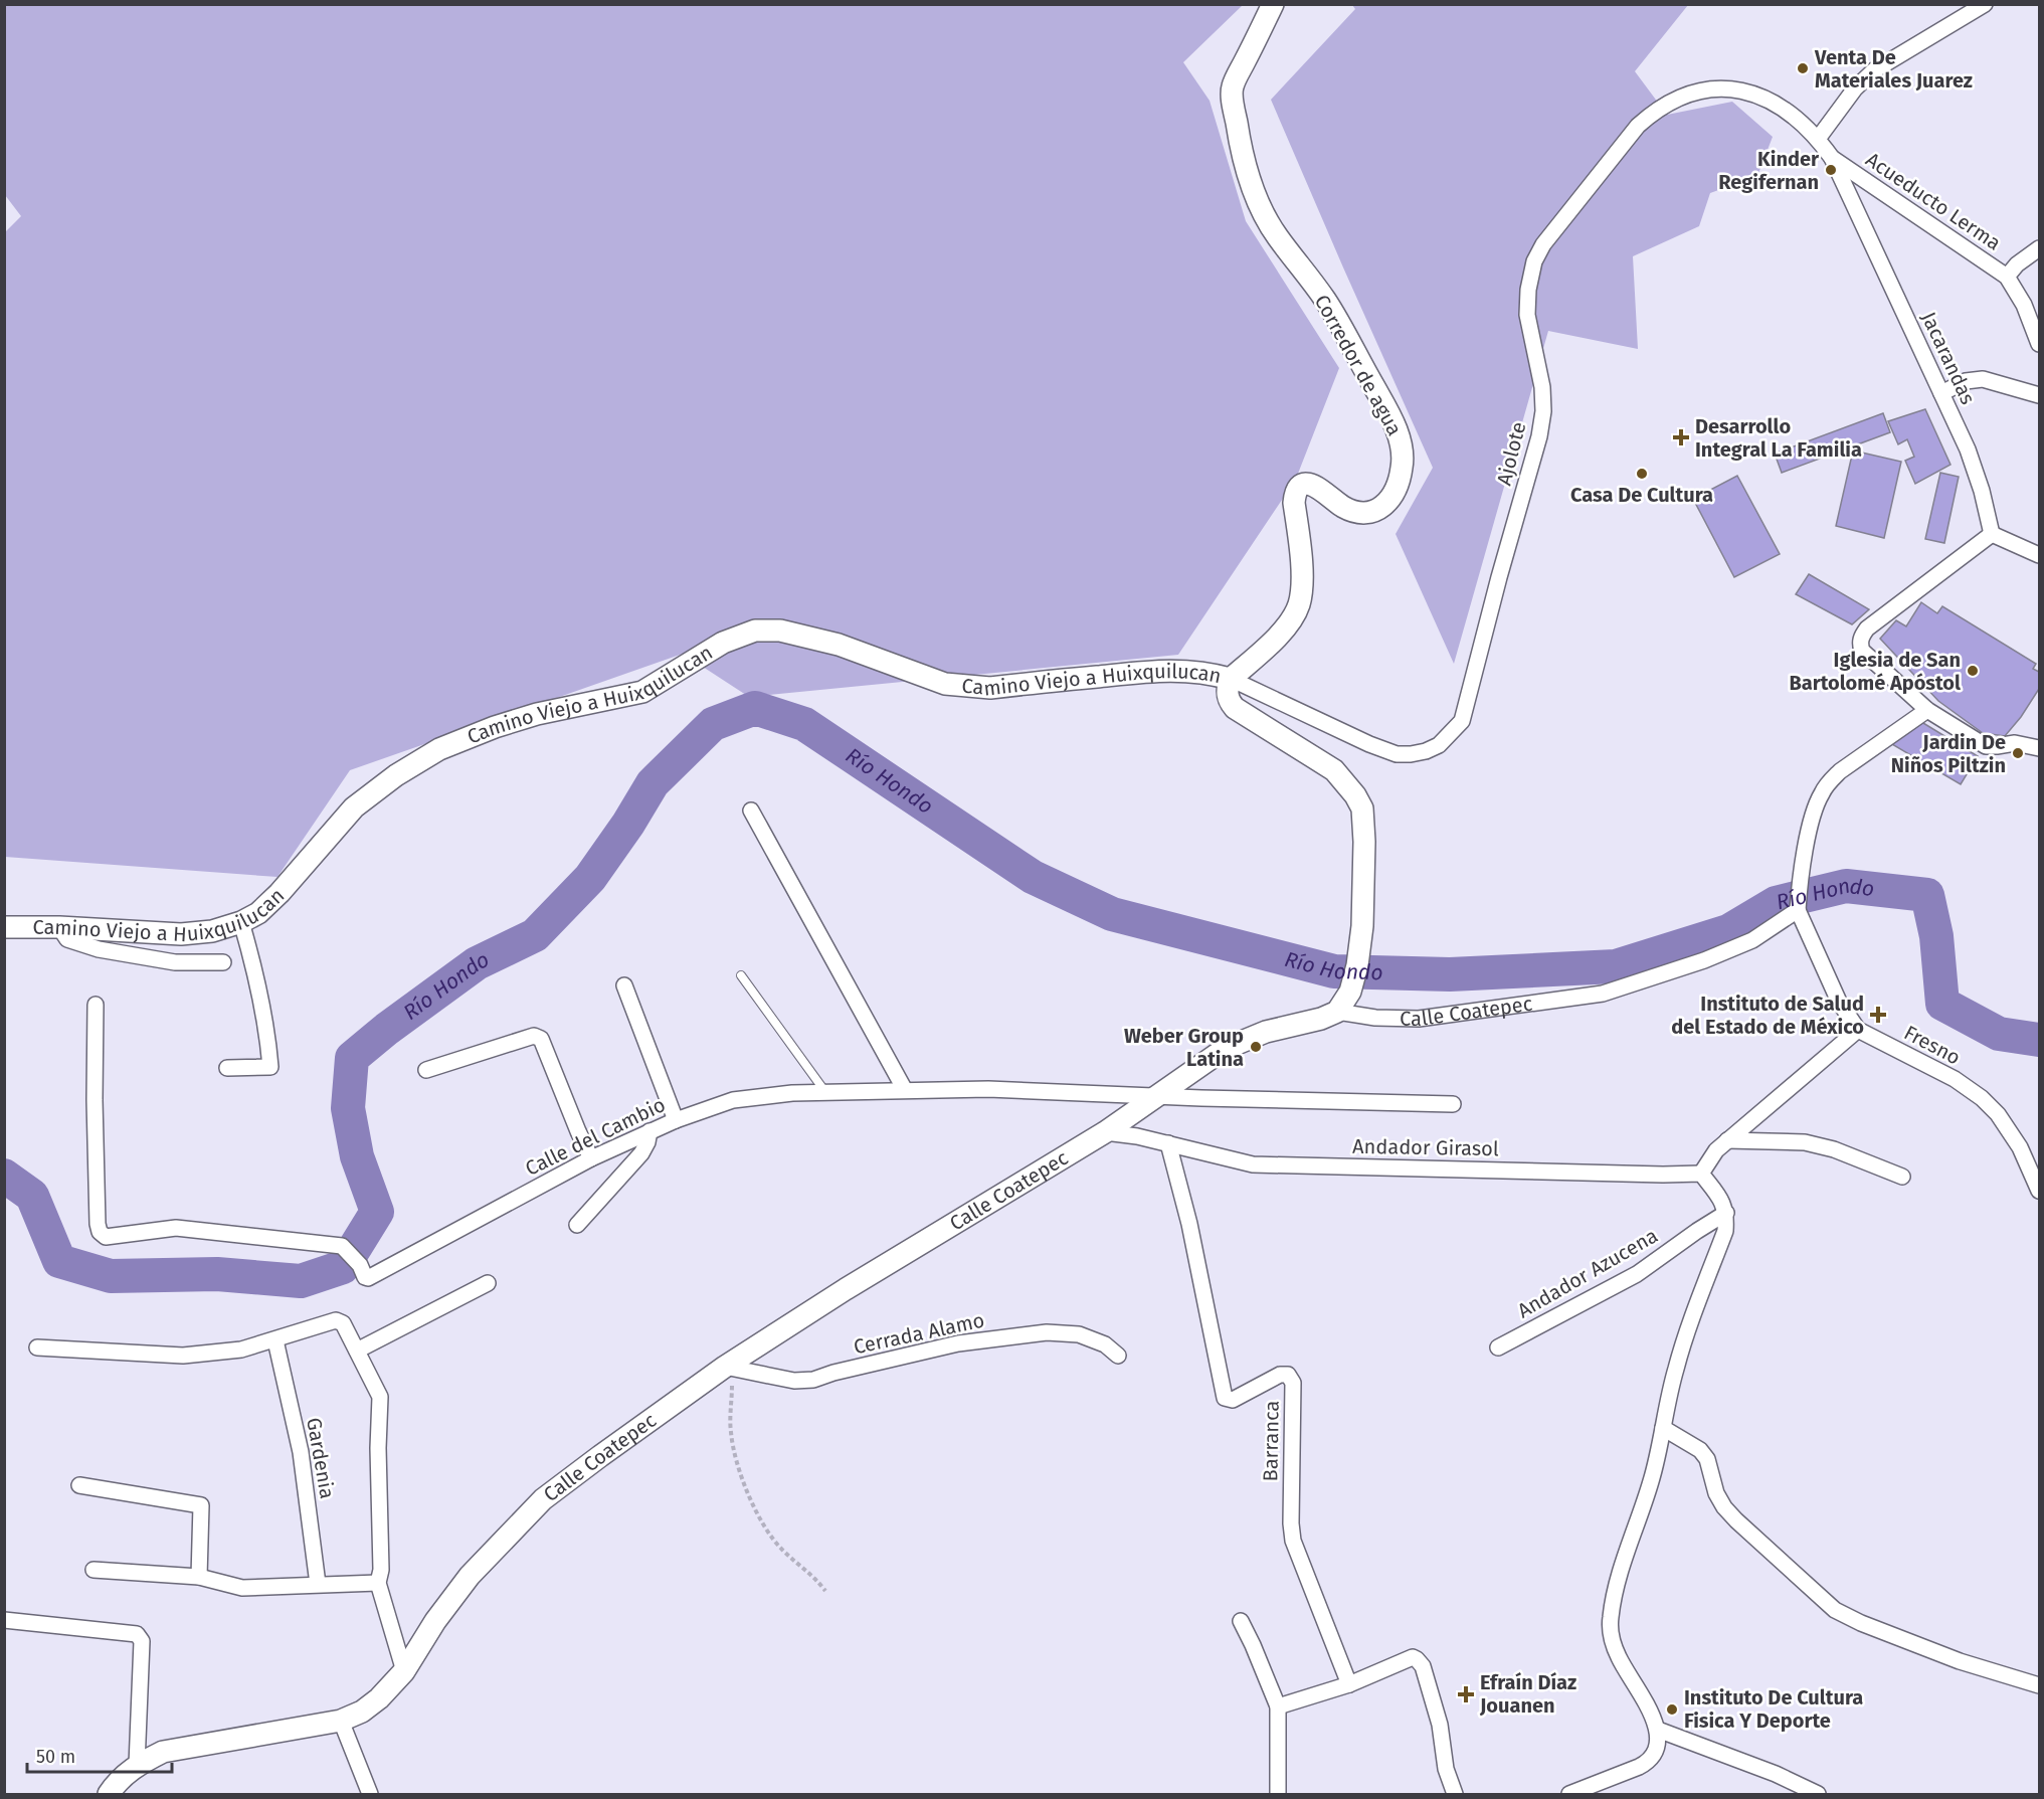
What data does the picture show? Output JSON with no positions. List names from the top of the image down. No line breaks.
{"streets":{"main road":["Corredor de agua","Camino Viejo a Huixquilucan","Calle Coatepec"],"street":["Acueducto Lerma","Jacarandas","Ajolote","Fresno","Calle del Cambio","Andador Girasol","Andador Azucena","Cerrada Alamo","Barranca","Gardenia"]},"crossings":[["Acueducto Lerma","Jacarandas"],["Acueducto Lerma","Ajolote"],["Corredor de agua","Ajolote"],["Corredor de agua","Camino Viejo a Huixquilucan"],["Ajolote","Camino Viejo a Huixquilucan"],["Calle Coatepec","Calle del Cambio"],["Calle Coatepec","Andador Girasol"],["Calle Coatepec","Cerrada Alamo"],["Andador Girasol","Barranca"]],"water":["Río Hondo"],"places":{"other":["Venta De Materiales Juarez","Kinder Regifernan","Casa De Cultura","Iglesia de San Bartolomé Apóstol","Jardin De Niños Piltzin","Weber Group Latina","Instituto De Cultura Fisica Y Deporte"],"health":["Desarrollo Integral La Familia","Instituto de Salud del Estado de México","Efraín Díaz Jouanen"]},"scale_bar":"50 m"}
